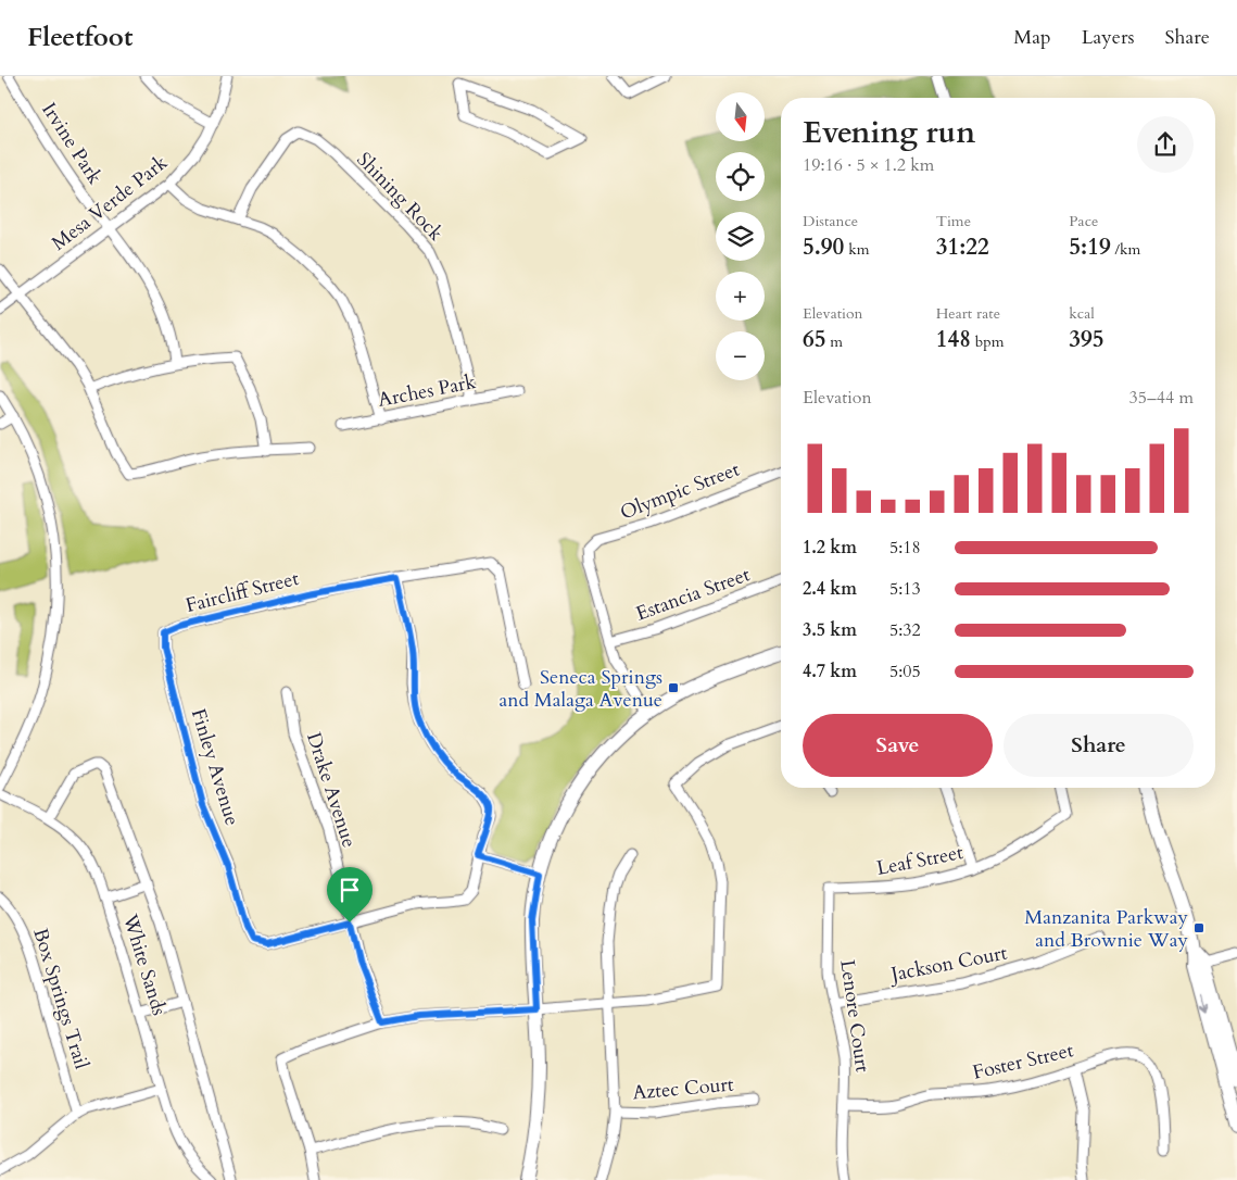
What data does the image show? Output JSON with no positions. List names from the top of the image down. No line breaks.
{"streets":{"street":["Irvine Park","Shining Rock","Mesa Verde Park","Arches Park","Olympic Street","Faircliff Street","Estancia Street","Finley Avenue","Drake Avenue","Leaf Street","Jackson Court","White Sands","Box Springs Trail","Lenore Court","Foster Street","Aztec Court"]},"crossings":[["Irvine Park","Mesa Verde Park"],["Shining Rock","Arches Park"],["Olympic Street","Estancia Street"],["Faircliff Street","Finley Avenue"],["Finley Avenue","Drake Avenue"],["Leaf Street","Lenore Court"],["Jackson Court","Lenore Court"],["Lenore Court","Foster Street"]],"places":{"transit":["Seneca Springs and Malaga Avenue","Manzanita Parkway and Brownie Way"]},"north":"bottom","page":{"header":"Fleetfoot","nav":["Map","Layers","Share"],"map_buttons":["+","−"],"heading":["Evening run","19:16 · 5 × 1.2 km"],"stats":[["Distance","5.90 km"],["Time","31:22"],["Pace","5:19 /km"],["Elevation","65 m"],["Heart rate","148 bpm"],["kcal","395"]],"chart":["Elevation","35–44 m"],"list":[{"name":"1.2 km","note":"5:18"},{"name":"2.4 km","note":"5:13"},{"name":"3.5 km","note":"5:32"},{"name":"4.7 km","note":"5:05"}],"buttons":["Save","Share"]}}
